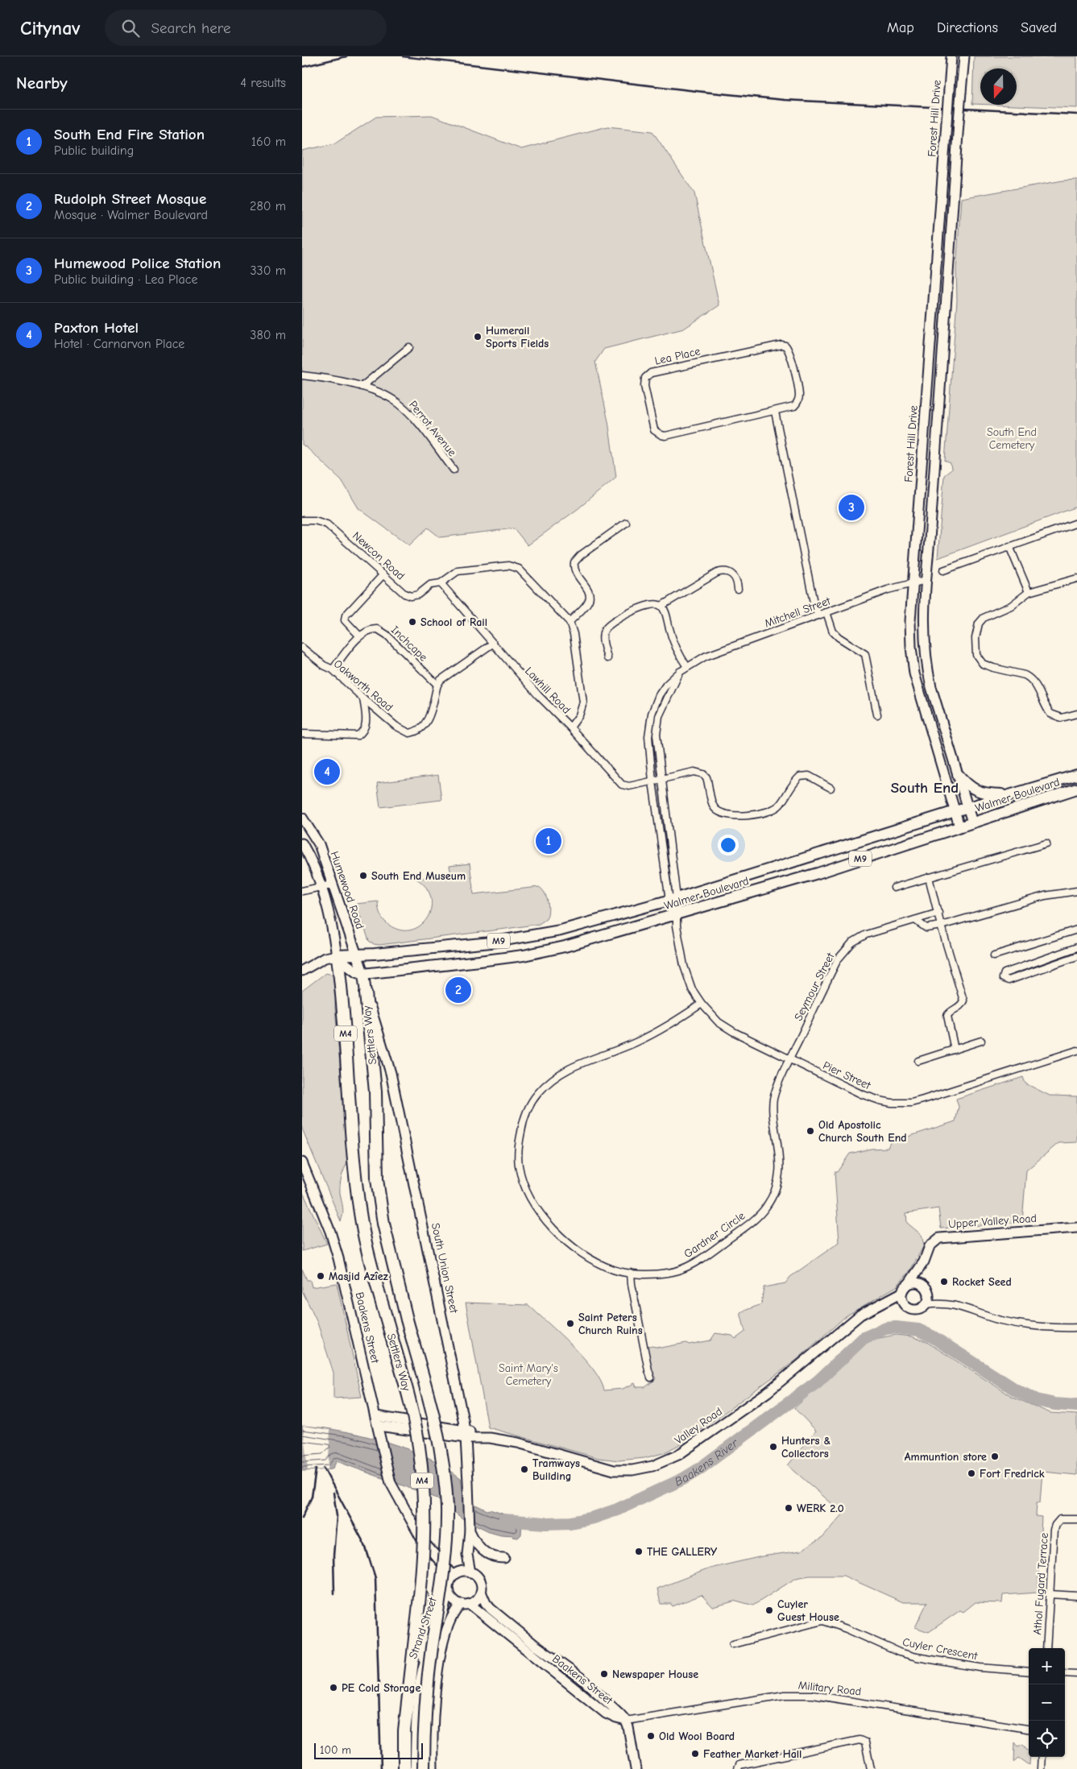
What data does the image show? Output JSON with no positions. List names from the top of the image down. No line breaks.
{"streets":{"highway":["M4","Settlers Way"],"main road":["Walmer Boulevard","M9","Humewood Road","South Union Street"],"street":["Forest Hill Drive","Lea Place","Perrot Avenue","Newcon Road","Mitchell Street","Inchcape","Oakworth Road","Lawhill Road","Seymour Street","Pier Street","Upper Valley Road","Gardner Circle","Baakens Street","Valley Road","Athol Fugard Terrace","Strand Street","Cuyler Crescent","Military Road"]},"crossings":[["Forest Hill Drive","Mitchell Street"],["Forest Hill Drive","Walmer Boulevard"],["Newcon Road","Lawhill Road"],["Mitchell Street","Lawhill Road"],["Mitchell Street","Walmer Boulevard"],["Mitchell Street","Pier Street"],["Inchcape","Oakworth Road"],["Walmer Boulevard","Humewood Road"],["Walmer Boulevard","M4"],["Walmer Boulevard","Settlers Way"],["Walmer Boulevard","Pier Street"],["Walmer Boulevard","South Union Street"],["Humewood Road","South Union Street"],["Seymour Street","Pier Street"],["Seymour Street","Gardner Circle"],["M4","Settlers Way"],["Settlers Way","South Union Street"],["Pier Street","Gardner Circle"],["Upper Valley Road","Valley Road"],["South Union Street","Baakens Street"],["South Union Street","Valley Road"],["South Union Street","Strand Street"],["Baakens Street","Valley Road"],["Baakens Street","Strand Street"],["Baakens Street","Military Road"]],"districts":["South End"],"water":["Baakens River"],"parks":["South End Cemetery","Saint Mary's Cemetery"],"places":["Humerail Sports Fields","School of Rail","South End Museum","Old Apostolic Church South End","Masjid Azîez","Rocket Seed","Saint Peters Church Ruins","Hunters & Collectors","Ammuntion store","Tramways Building","Fort Fredrick","WERK 2.0","THE GALLERY","Cuyler Guest House","Newspaper House","PE Cold Storage","Old Wool Board","Feather Market Hall"],"scale_bar":"100 m","north":"bottom","page":{"header":"Citynav","search":"Search here","nav":["Map","Directions","Saved"],"heading":["Nearby","4 results"],"list":[{"mark":"1","name":"South End Fire Station","note":"Public building","value":"160 m"},{"mark":"2","name":"Rudolph Street Mosque","note":"Mosque · Walmer Boulevard","value":"280 m"},{"mark":"3","name":"Humewood Police Station","note":"Public building · Lea Place","value":"330 m"},{"mark":"4","name":"Paxton Hotel","note":"Hotel · Carnarvon Place","value":"380 m"}],"pins":["3","4","1","2"],"map_buttons":["+","−"],"scale":"100 m"}}
